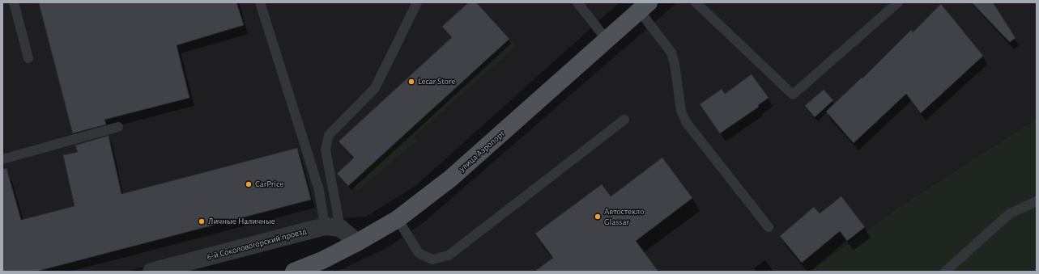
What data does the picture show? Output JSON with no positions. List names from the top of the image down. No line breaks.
{"streets":{"main road":["улица Аэропорт"],"street":["6-й Соколовогорский проезд"]},"places":["Lecar Store","CarPrice","Автостекло Glassar","Личные Наличные"]}
